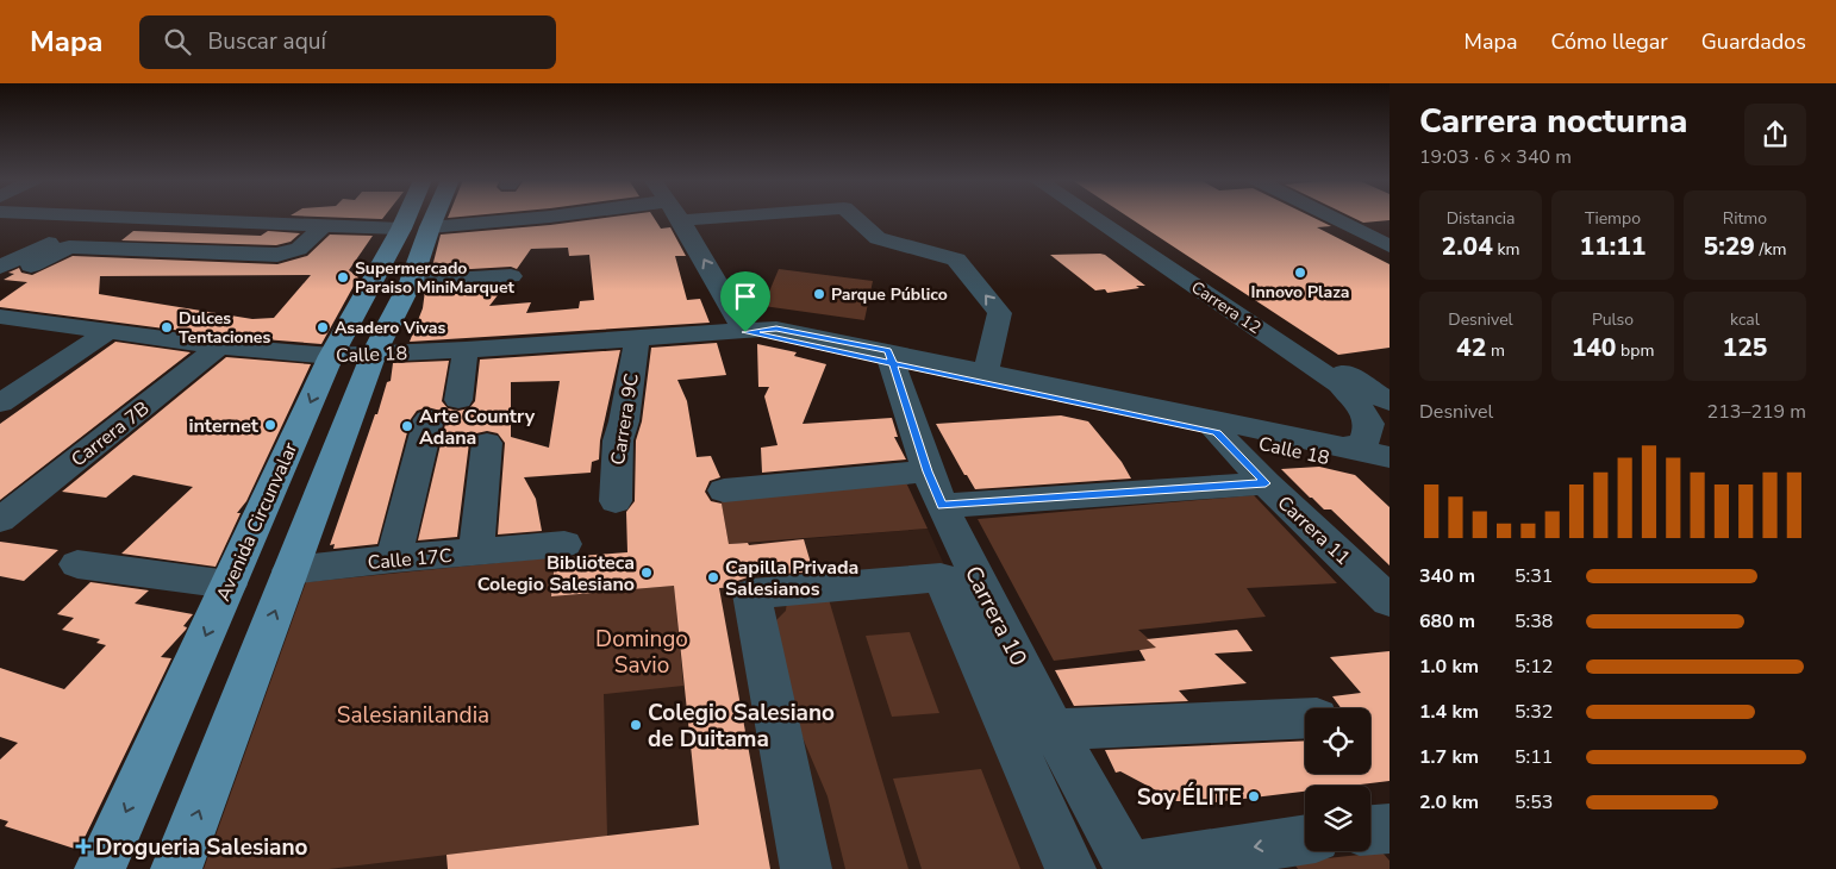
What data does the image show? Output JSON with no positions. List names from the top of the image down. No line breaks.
{"streets":{"main road":["Avenida Circunvalar"],"street":["Carrera 12","Calle 18","Carrera 9C","Carrera 7B","Carrera 11","Calle 17C","Carrera 10"]},"crossings":[["Carrera 12","Calle 18"],["Calle 18","Carrera 9C"],["Calle 18","Carrera 7B"],["Calle 18","Avenida Circunvalar"],["Calle 18","Carrera 11"],["Calle 18","Carrera 10"],["Avenida Circunvalar","Calle 17C"]],"parks":["Domingo Savio","Salesianilandia"],"places":{"other":["Innovo Plaza","Supermercado Paraiso MiniMarquet","Parque Público","Dulces Tentaciones","Asadero Vivas","internet","Arte Country Adana","Biblioteca Colegio Salesiano","Capilla Privada Salesianos","Colegio Salesiano de Duitama","Soy ÉLITE"],"health":["Drogueria Salesiano"]},"page":{"header":"Mapa","search":"Buscar aquí","nav":["Mapa","Cómo llegar","Guardados"],"heading":["Carrera nocturna","19:03 · 6 × 340 m"],"stats":[["Distancia","2.04 km"],["Tiempo","11:11"],["Ritmo","5:29 /km"],["Desnivel","42 m"],["Pulso","140 bpm"],["kcal","125"]],"chart":["Desnivel","213–219 m"],"list":[{"name":"340 m","note":"5:31"},{"name":"680 m","note":"5:38"},{"name":"1.0 km","note":"5:12"},{"name":"1.4 km","note":"5:32"},{"name":"1.7 km","note":"5:11"},{"name":"2.0 km","note":"5:53"}]}}
